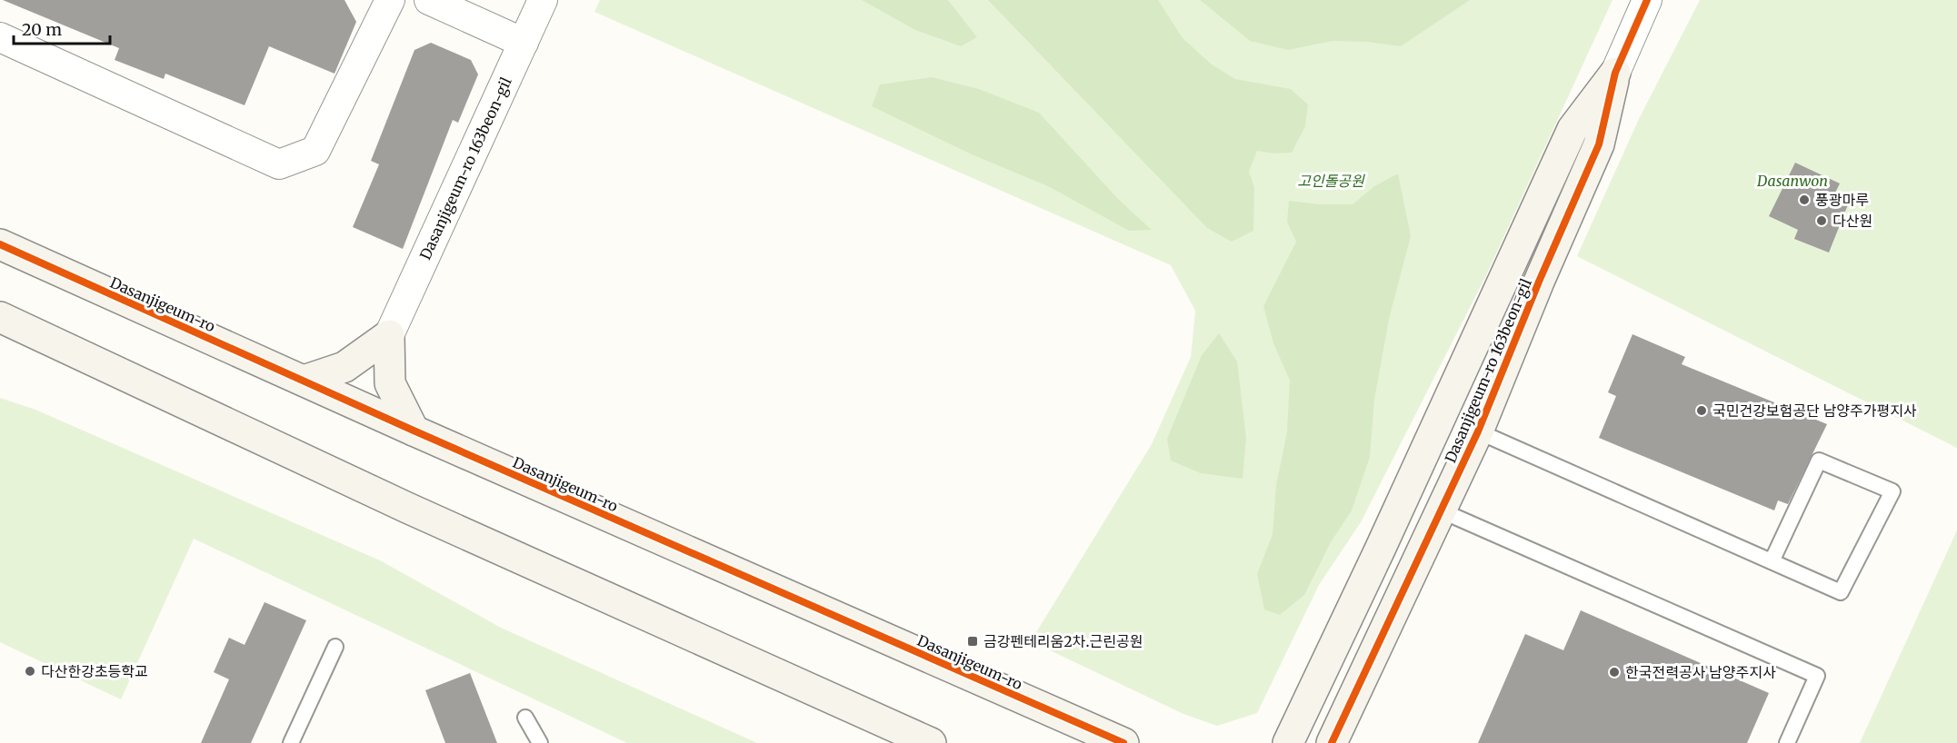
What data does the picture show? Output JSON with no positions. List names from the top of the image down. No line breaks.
{"streets":{"street":["Dasanjigeum-ro 163beon-gil","Dasanjigeum-ro"]},"parks":["고인돌공원","Dasanwon"],"places":{"other":["풍광마루","다산원","국민건강보험공단 남양주가평지사","다산한강초등학교","한국전력공사 남양주지사"],"transit":["금강펜테리움2차.근린공원"]},"scale_bar":"20 m"}
